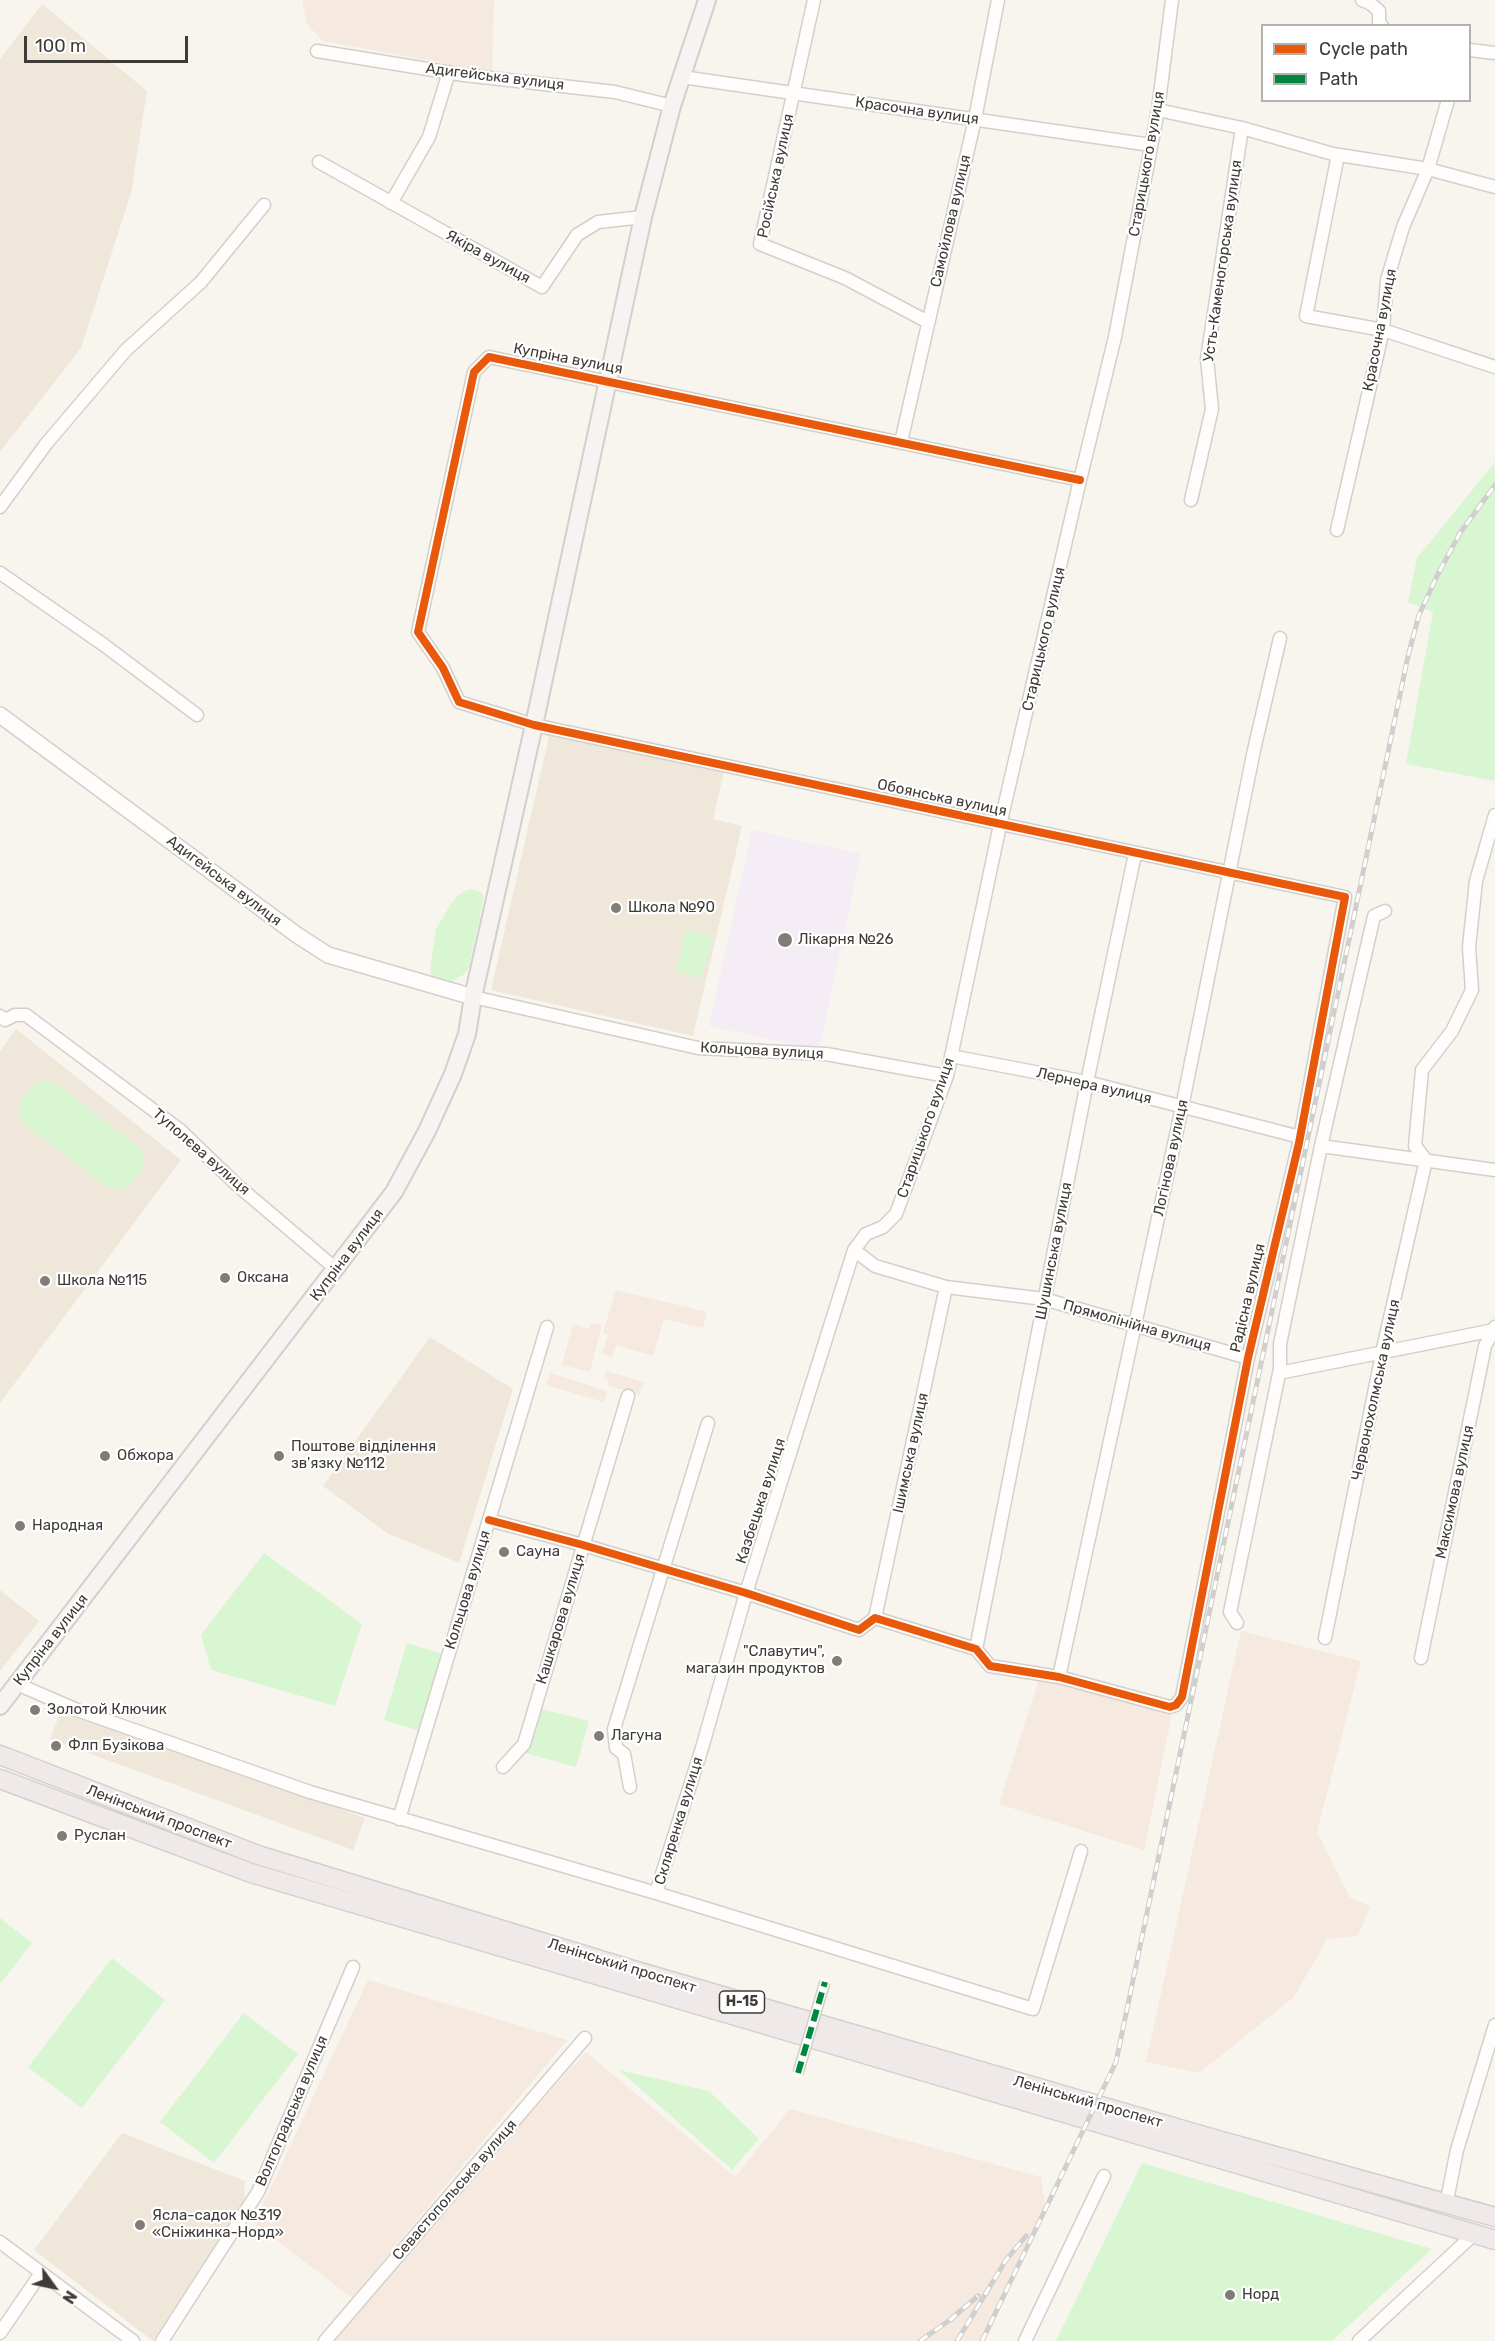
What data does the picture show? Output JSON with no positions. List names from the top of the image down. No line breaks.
{"streets":{"main road":["Купріна вулиця","Ленінський проспект","Н-15"],"street":["Адигейська вулиця","Красочна вулиця","Старицького вулиця","Російська вулиця","Самойлова вулиця","Якіра вулиця","Усть-Каменогорська вулиця","Обоянська вулиця","Кольцова вулиця","Лернера вулиця","Туполєва вулиця","Логінова вулиця","Шушинська вулиця","Радісна вулиця","Прямолінійна вулиця","Червонохолмська вулиця","Ішимська вулиця","Максимова вулиця","Казбецька вулиця","Кашкарова вулиця","Скляренка вулиця","Волгоградська вулиця","Севастопольська вулиця"]},"crossings":[["Адигейська вулиця","Купріна вулиця"],["Адигейська вулиця","Кольцова вулиця"],["Красочна вулиця","Старицького вулиця"],["Красочна вулиця","Російська вулиця"],["Красочна вулиця","Самойлова вулиця"],["Красочна вулиця","Купріна вулиця"],["Старицького вулиця","Купріна вулиця"],["Старицького вулиця","Обоянська вулиця"],["Старицького вулиця","Кольцова вулиця"],["Старицького вулиця","Лернера вулиця"],["Старицького вулиця","Прямолінійна вулиця"],["Старицького вулиця","Казбецька вулиця"],["Російська вулиця","Самойлова вулиця"],["Самойлова вулиця","Купріна вулиця"],["Якіра вулиця","Купріна вулиця"],["Купріна вулиця","Обоянська вулиця"],["Купріна вулиця","Кольцова вулиця"],["Купріна вулиця","Туполєва вулиця"],["Обоянська вулиця","Логінова вулиця"],["Обоянська вулиця","Шушинська вулиця"],["Обоянська вулиця","Радісна вулиця"],["Лернера вулиця","Логінова вулиця"],["Лернера вулиця","Шушинська вулиця"],["Лернера вулиця","Радісна вулиця"],["Логінова вулиця","Радісна вулиця"],["Логінова вулиця","Прямолінійна вулиця"],["Шушинська вулиця","Прямолінійна вулиця"],["Радісна вулиця","Прямолінійна вулиця"],["Прямолінійна вулиця","Ішимська вулиця"],["Прямолінійна вулиця","Казбецька вулиця"],["Казбецька вулиця","Скляренка вулиця"]],"places":["Школа №90","Лікарня №26","Оксана","Школа №115","Обжора","Поштове відділення зв'язку №112","Народная","Сауна","\"Славутич\", магазин продуктов","Золотой Ключик","Лагуна","Флп Бузікова","Руслан","Ясла-садок №319 «Сніжинка-Норд»","Норд"],"legend":["Cycle path","Path"],"scale_bar":"100 m","north":"bottom right"}
